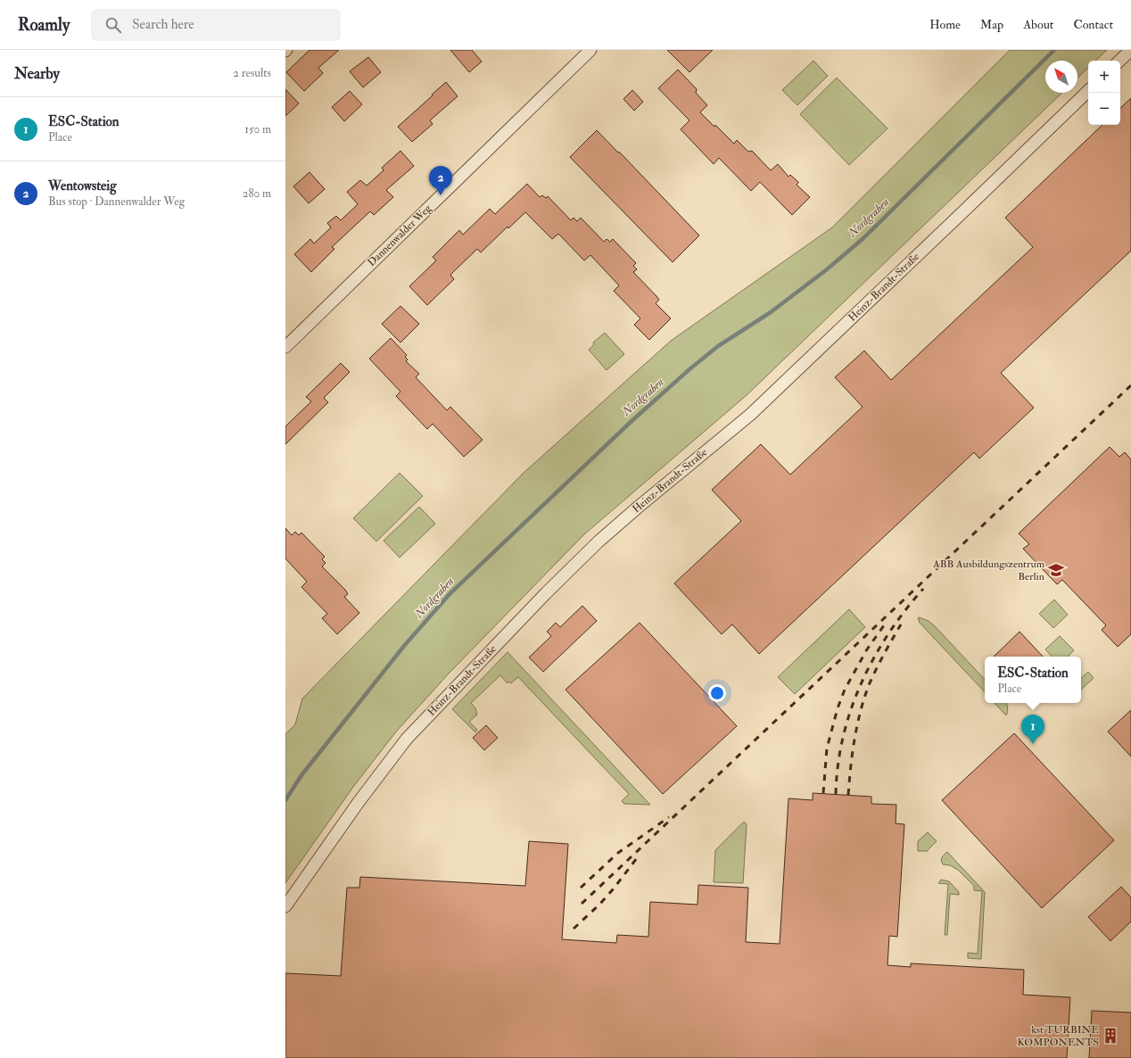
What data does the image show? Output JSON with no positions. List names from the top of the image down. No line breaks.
{"streets":{"street":["Dannenwalder Weg","Heinz-Brandt-Straße"]},"water":["Nordgraben"],"places":{"school or university":["ABB Ausbildungszentrum Berlin"],"building":["kst TURBINE KOMPONENTS"]},"north":"top left","page":{"header":"Roamly","search":"Search here","nav":["Home","Map","About","Contact"],"heading":["Nearby","2 results"],"map_buttons":["+","−"],"list":[{"mark":"1","name":"ESC-Station","note":"Place","value":"150 m"},{"mark":"2","name":"Wentowsteig","note":"Bus stop · Dannenwalder Weg","value":"280 m"}],"pins":["2","1"],"popup":["ESC-Station","Place"]}}
